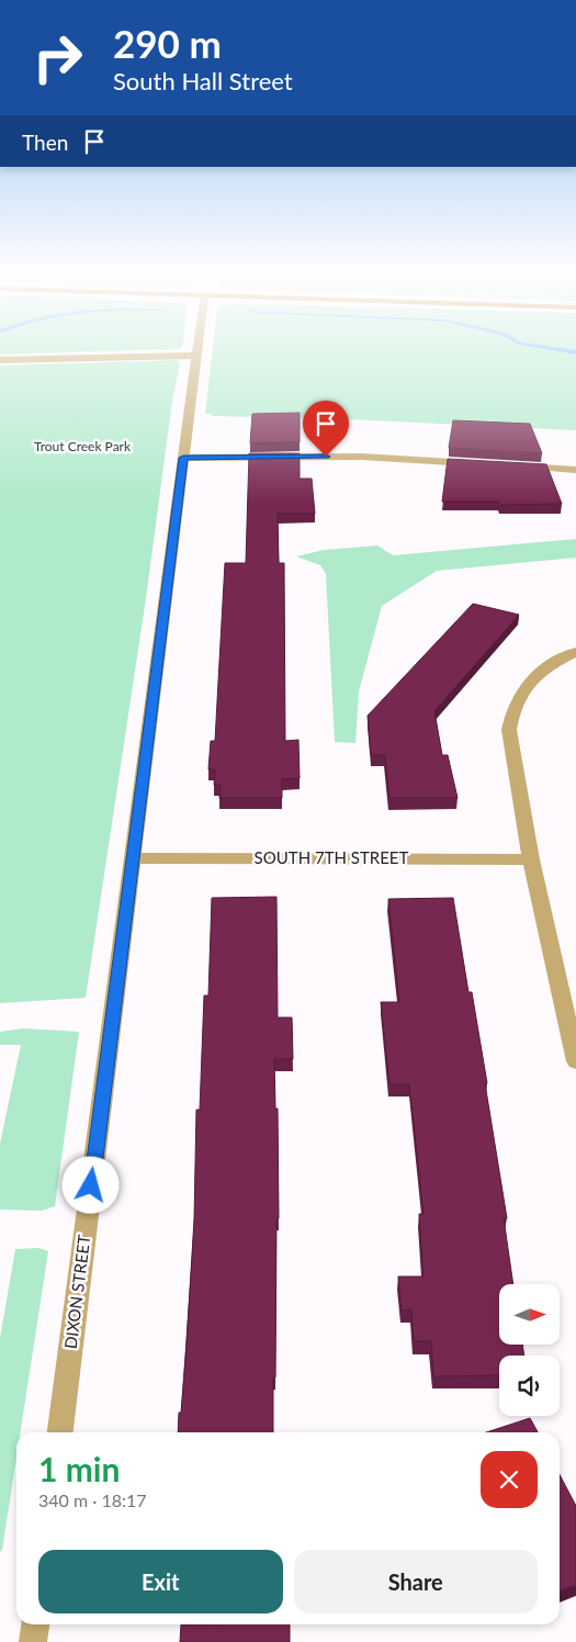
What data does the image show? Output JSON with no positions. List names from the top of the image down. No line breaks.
{"streets":{"street":["SOUTH 7TH STREET","DIXON STREET"]},"crossings":[["SOUTH 7TH STREET","DIXON STREET"]],"parks":["Trout Creek Park"],"north":"right","page":{"turn":["290 m","South Hall Street"],"then":"Then","heading":["1 min","340 m · 18:17"],"buttons":["Exit","Share"]}}
